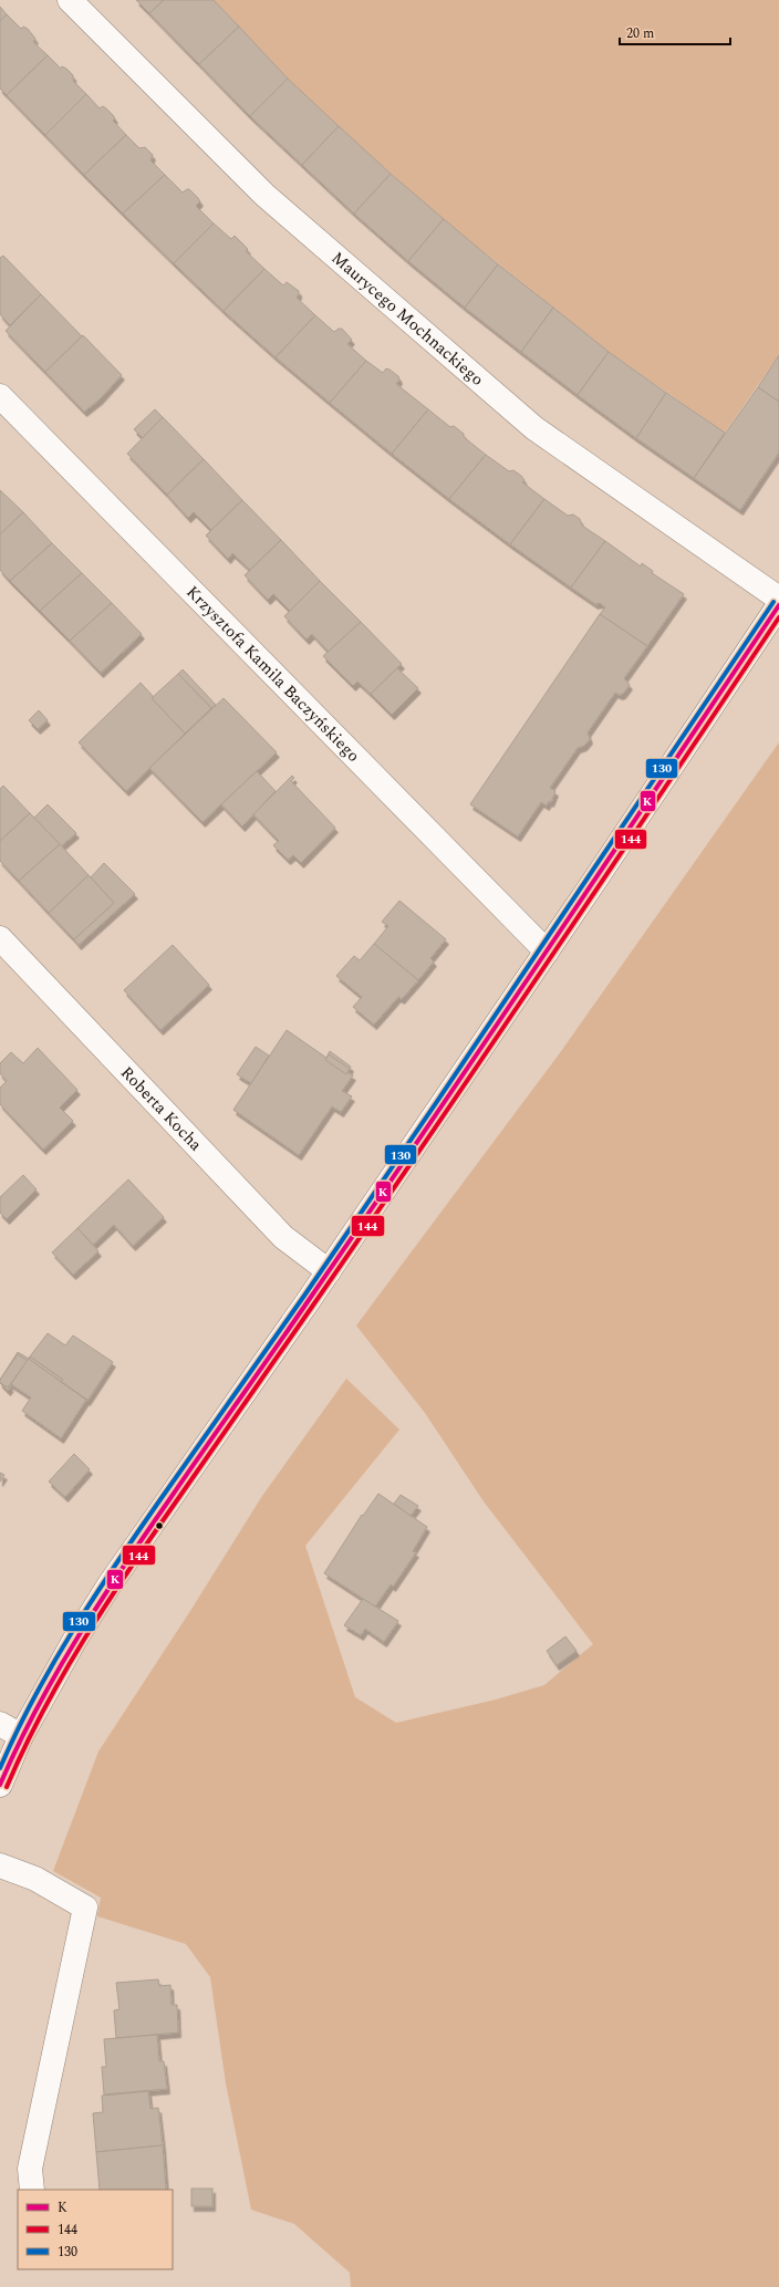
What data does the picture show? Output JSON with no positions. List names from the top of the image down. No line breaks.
{"streets":{"street":["Maurycego Mochnackiego","Krzysztofa Kamila Baczyńskiego","Roberta Kocha"]},"lines":["transit line 130","transit line K","transit line 144"],"legend":["K","144","130"],"scale_bar":"20 m"}
